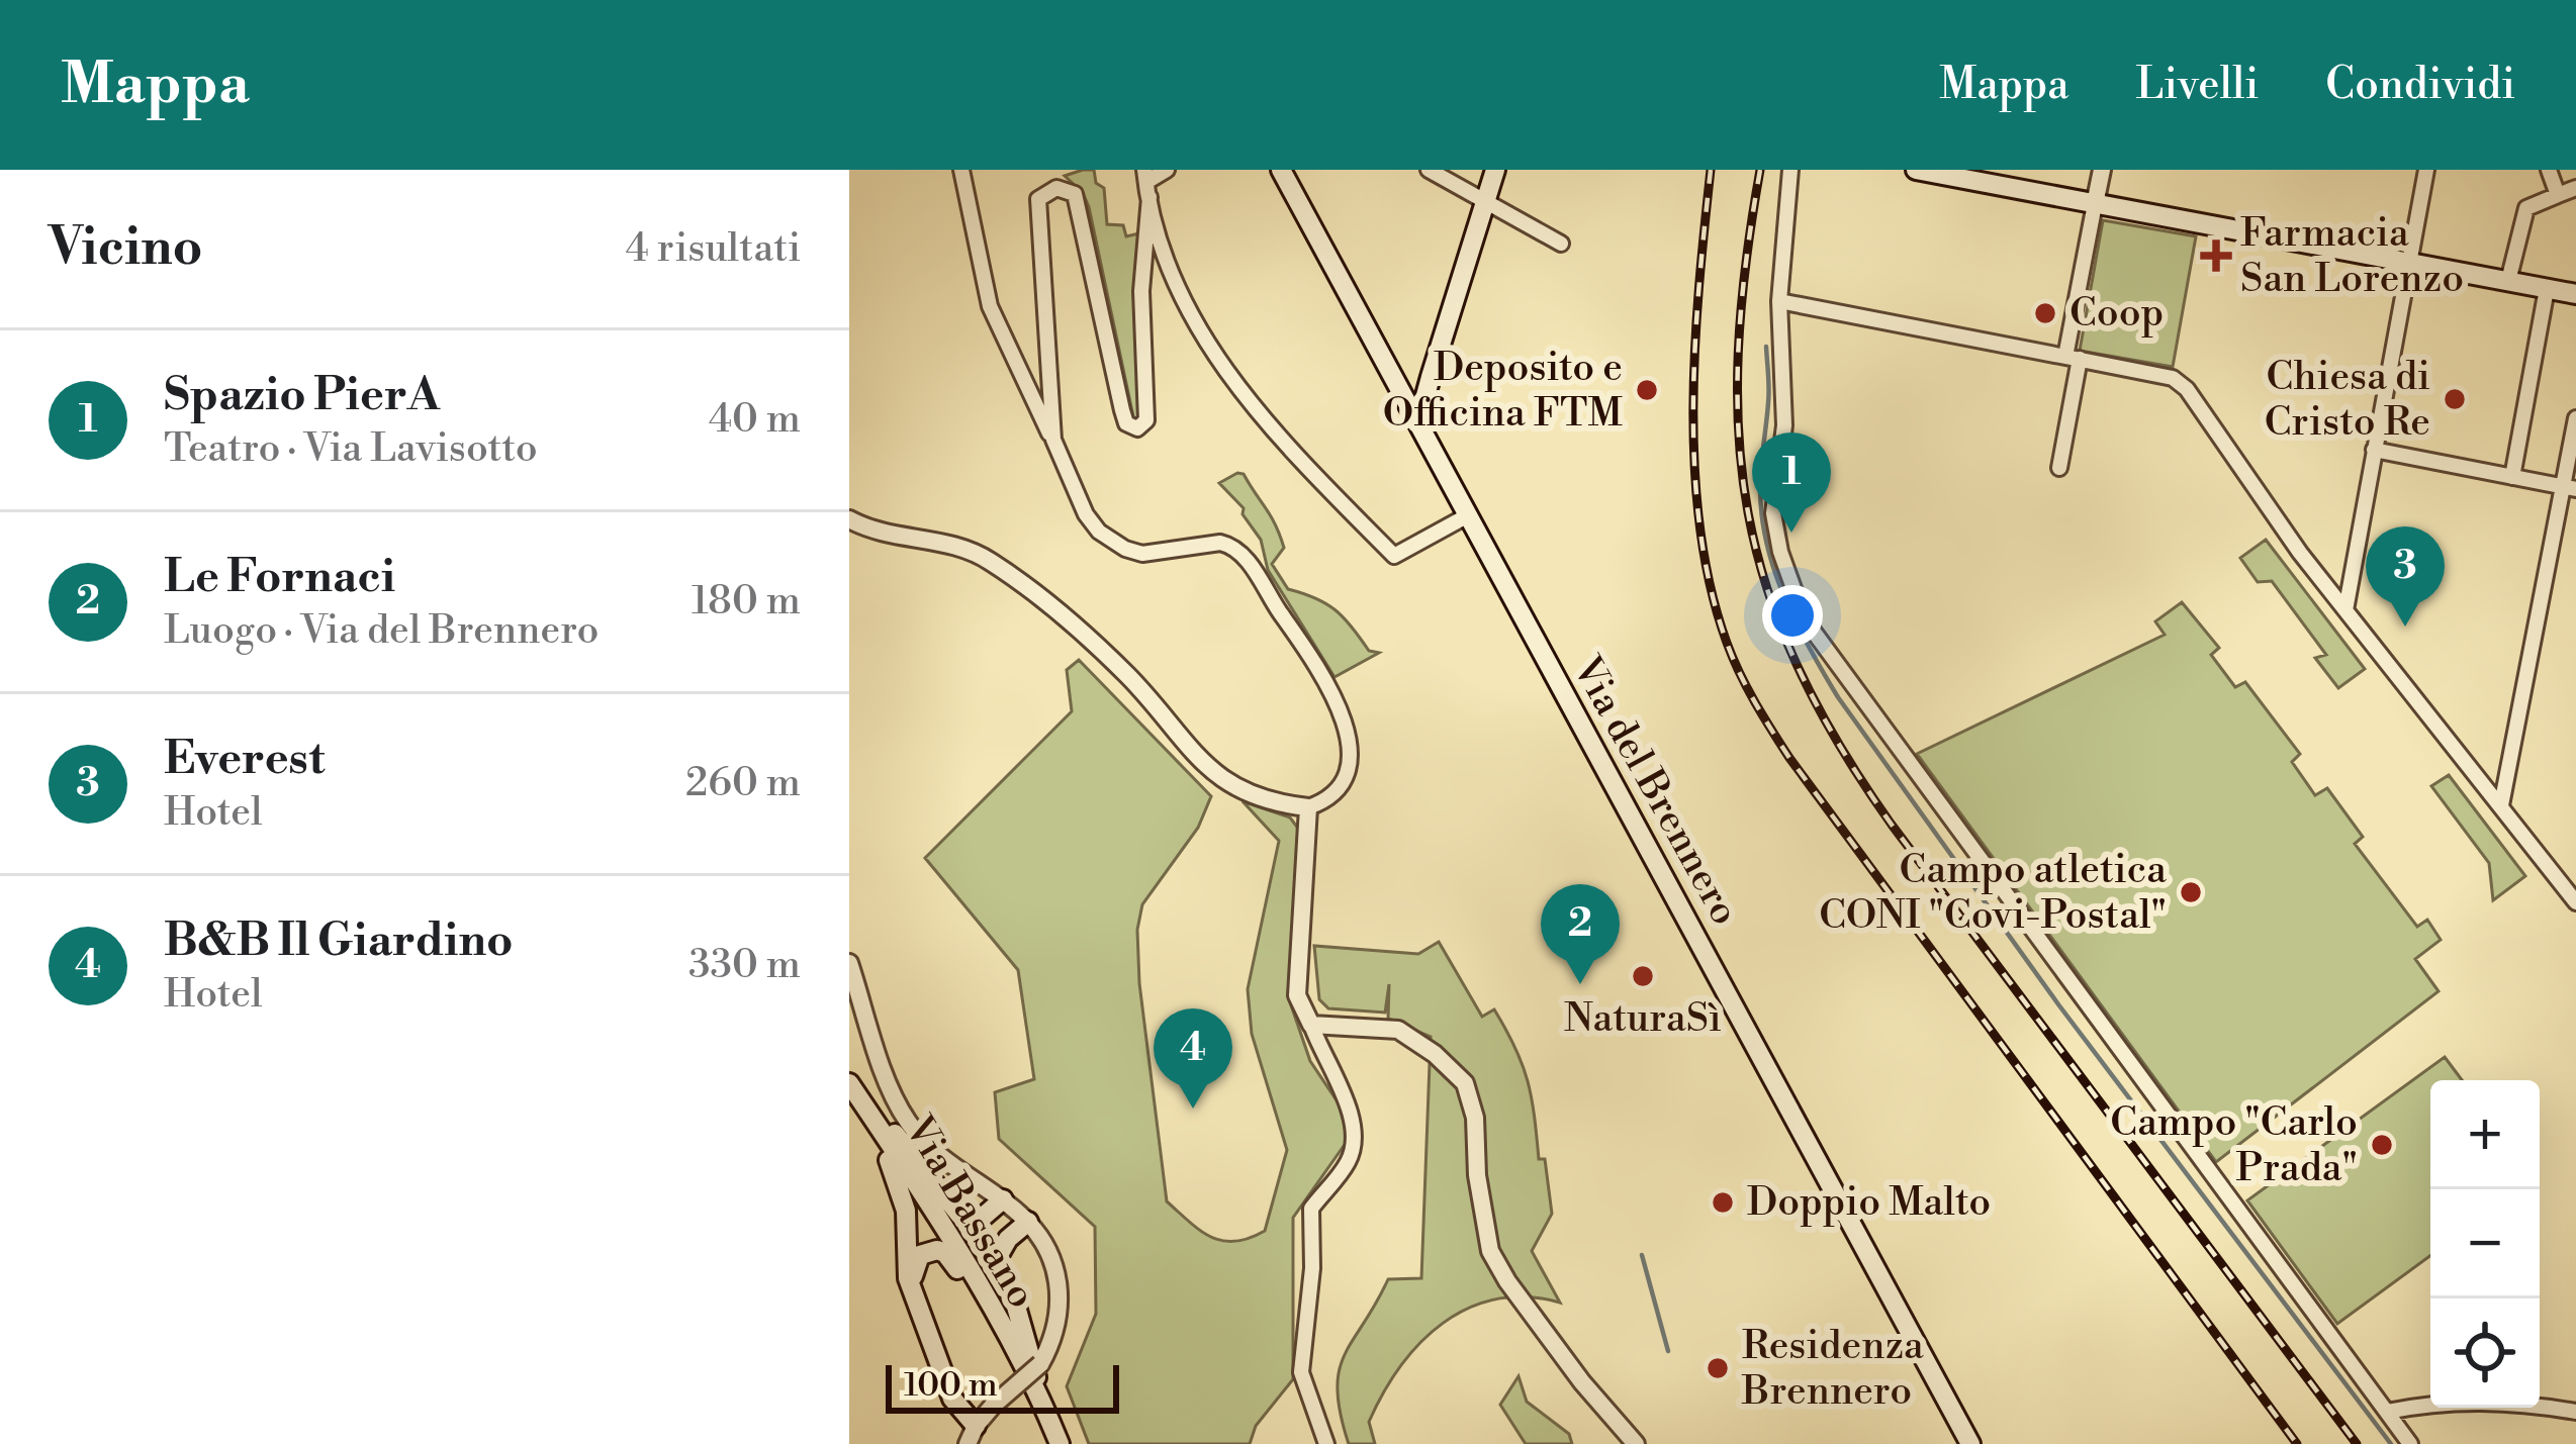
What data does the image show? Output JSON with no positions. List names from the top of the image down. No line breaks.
{"streets":{"main road":["Via del Brennero","Via Bassano"]},"places":{"health":["Farmacia San Lorenzo"],"other":["Coop","Deposito e Officina FTM","Chiesa di Cristo Re","Campo atletica CONI \"Covi-Postal\"","NaturaSì","Campo \"Carlo Prada\"","Doppio Malto","Residenza Brennero"]},"scale_bar":"100 m","page":{"header":"Mappa","nav":["Mappa","Livelli","Condividi"],"heading":["Vicino","4 risultati"],"list":[{"mark":"1","name":"Spazio PierA","note":"Teatro · Via Lavisotto","value":"40 m"},{"mark":"2","name":"Le Fornaci","note":"Luogo · Via del Brennero","value":"180 m"},{"mark":"3","name":"Everest","note":"Hotel","value":"260 m"},{"mark":"4","name":"B&B Il Giardino","note":"Hotel","value":"330 m"}],"pins":["1","3","2","4"],"map_buttons":["+","−"],"scale":"100 m"}}
